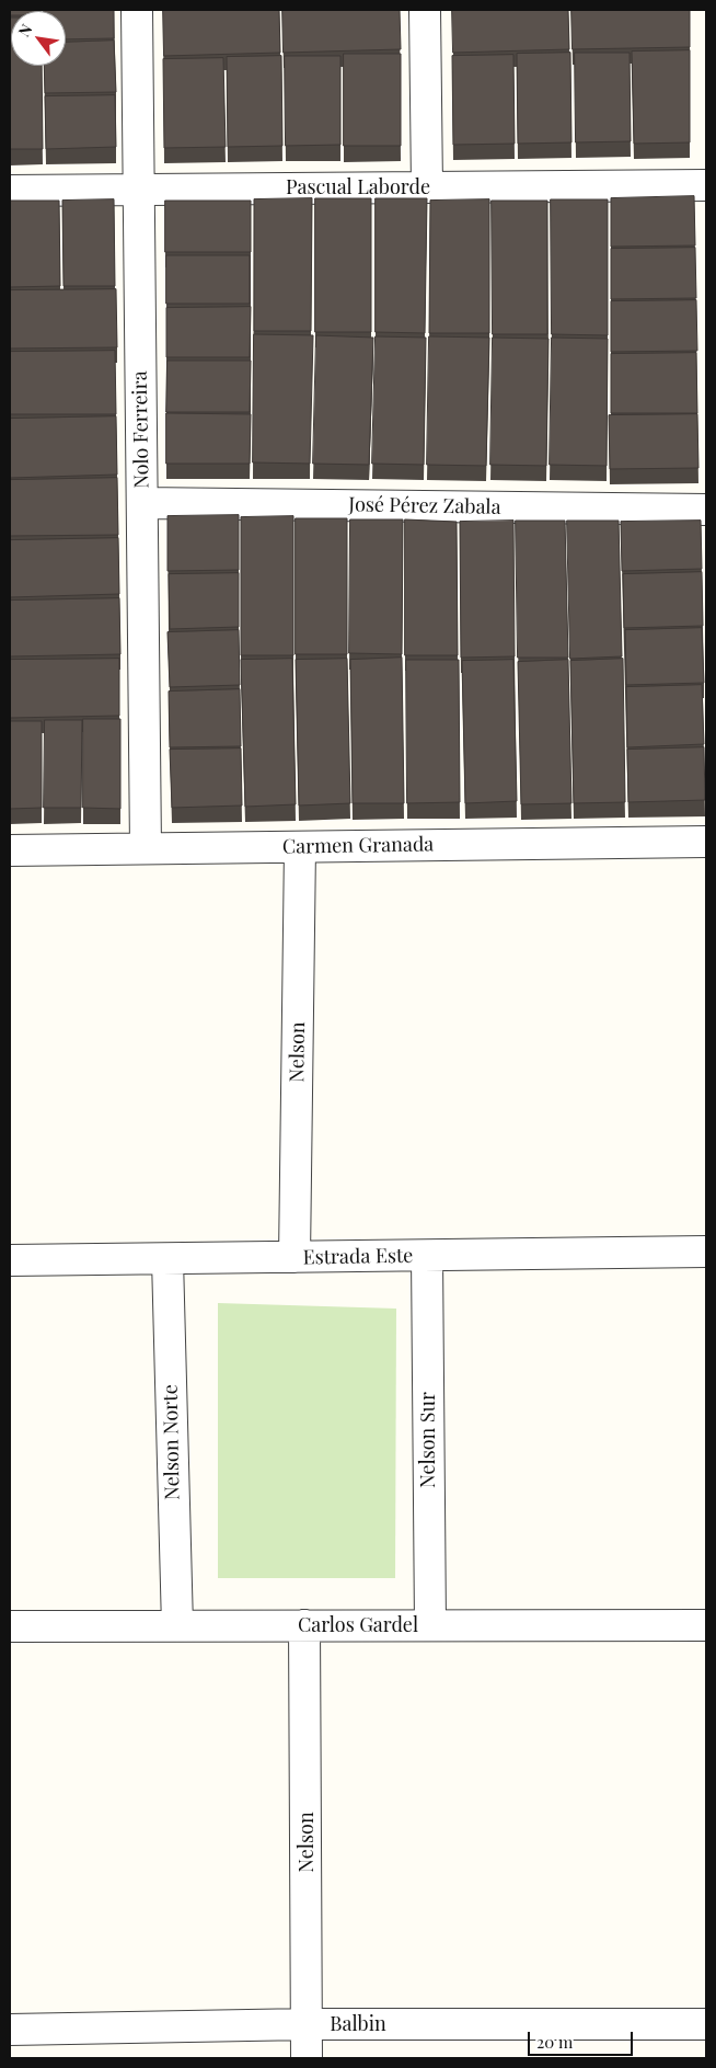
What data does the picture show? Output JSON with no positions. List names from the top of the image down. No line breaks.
{"streets":{"street":["Pascual Laborde","Nolo Ferreira","José Pérez Zabala","Carmen Granada","Nelson","Estrada Este","Nelson Sur","Nelson Norte","Carlos Gardel","Balbin"]},"crossings":[["Pascual Laborde","Nolo Ferreira"],["Nolo Ferreira","José Pérez Zabala"],["Nolo Ferreira","Carmen Granada"],["Carmen Granada","Nelson"],["Nelson","Estrada Este"],["Nelson","Carlos Gardel"],["Nelson","Balbin"],["Estrada Este","Nelson Sur"],["Estrada Este","Nelson Norte"],["Nelson Sur","Carlos Gardel"],["Nelson Norte","Carlos Gardel"]],"scale_bar":"20 m","north":"top left"}
